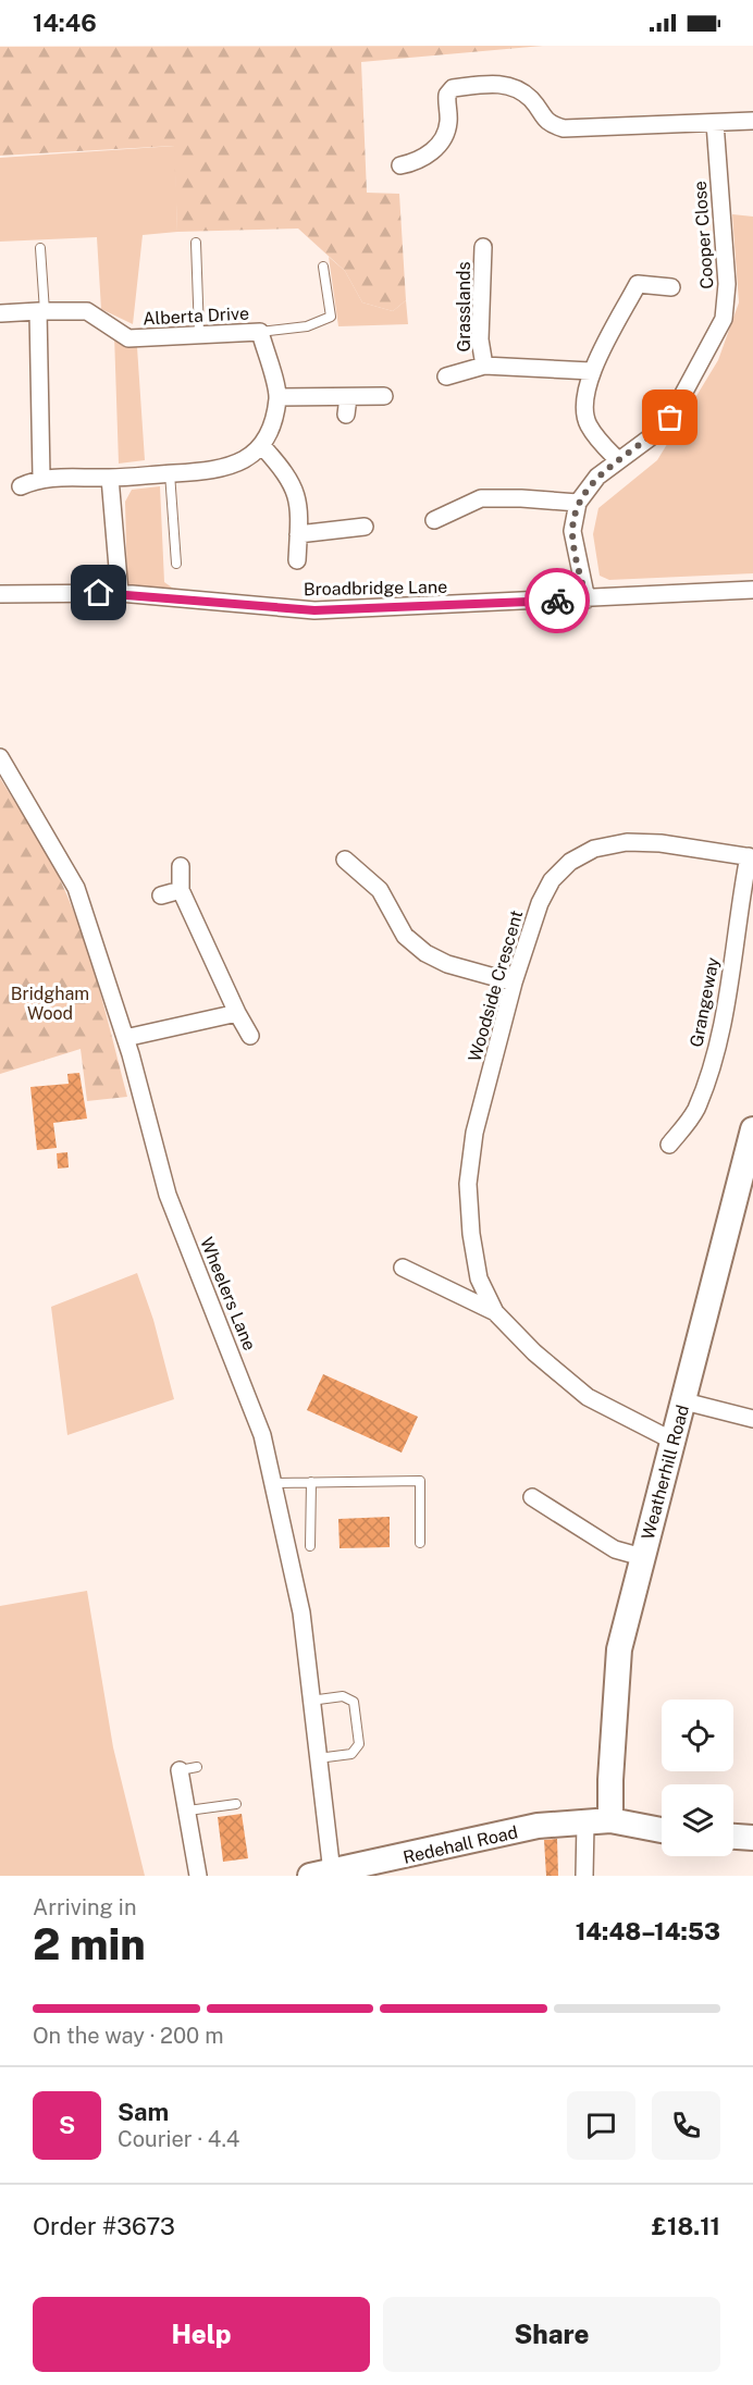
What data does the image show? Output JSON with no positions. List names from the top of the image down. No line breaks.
{"streets":{"street":["Cooper Close","Grasslands","Alberta Drive","Broadbridge Lane","Woodside Crescent","Grangeway","Wheelers Lane","Weatherhill Road","Redehall Road"]},"crossings":[["Woodside Crescent","Grangeway"],["Woodside Crescent","Weatherhill Road"],["Wheelers Lane","Redehall Road"],["Weatherhill Road","Redehall Road"]],"parks":["Bridgham Wood"],"page":{"status":"14:46","heading":["2 min","Arriving in","14:48–14:53"],"panel":["Sam","Courier · 4.4","Order #3673","£18.11"],"bar":"On the way · 200 m","round":"S","buttons":["Help","Share"]}}
